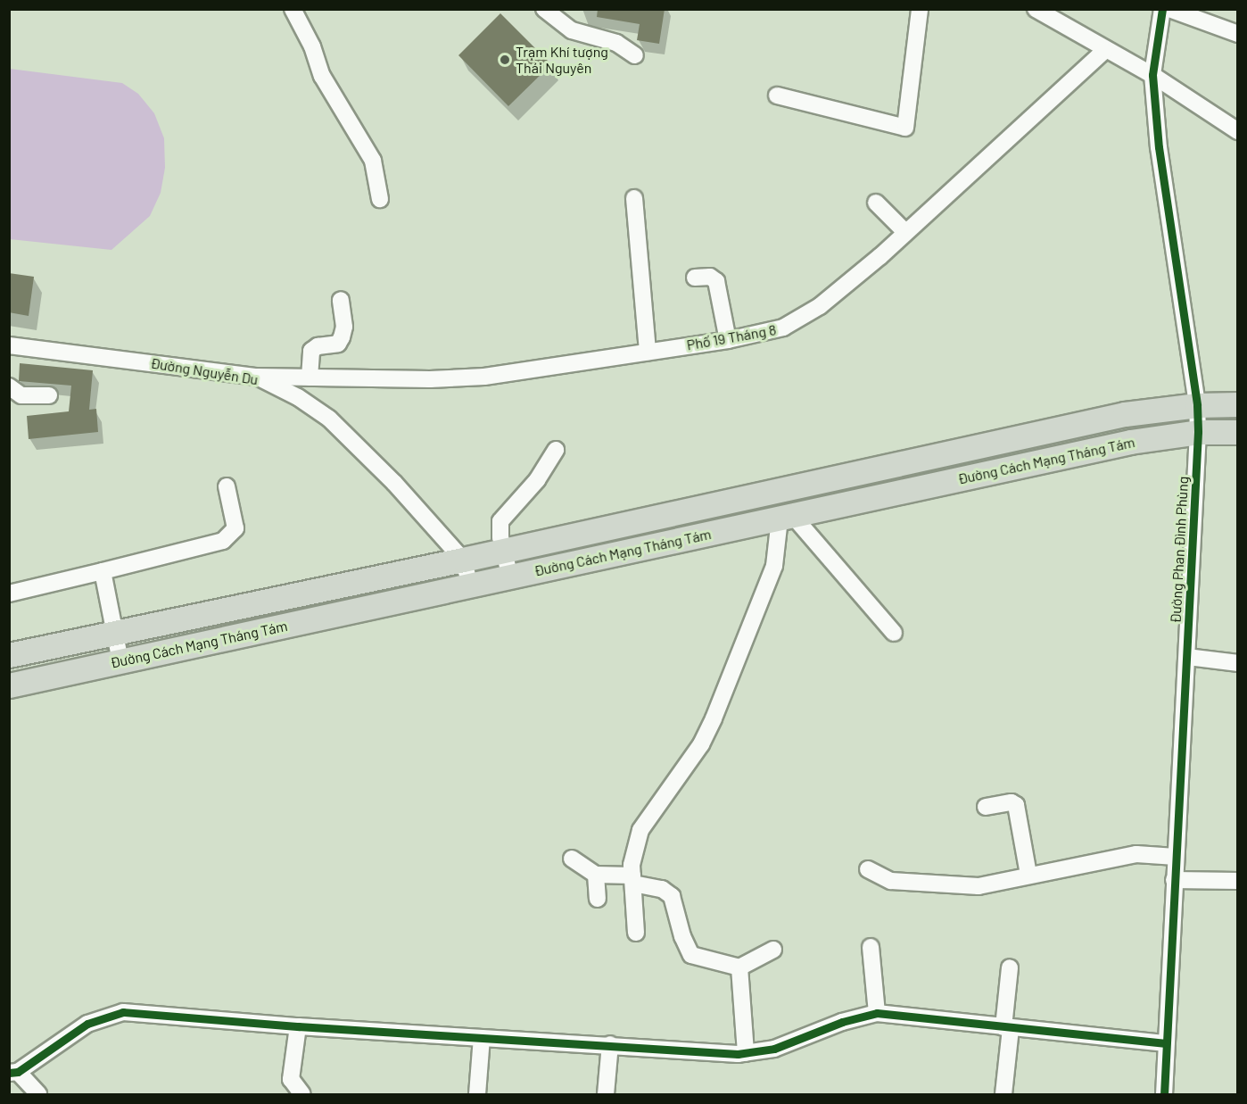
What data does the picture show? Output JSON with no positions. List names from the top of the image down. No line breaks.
{"streets":{"highway":["Đường Cách Mạng Tháng Tám"],"street":["Phố 19 Tháng 8","Đường Nguyễn Du","Đường Phan Đình Phùng"]},"crossings":[["Phố 19 Tháng 8","Đường Nguyễn Du"],["Đường Nguyễn Du","Đường Cách Mạng Tháng Tám"],["Đường Cách Mạng Tháng Tám","Đường Phan Đình Phùng"]],"places":["Trạm Khí tượng Thái Nguyên"]}
